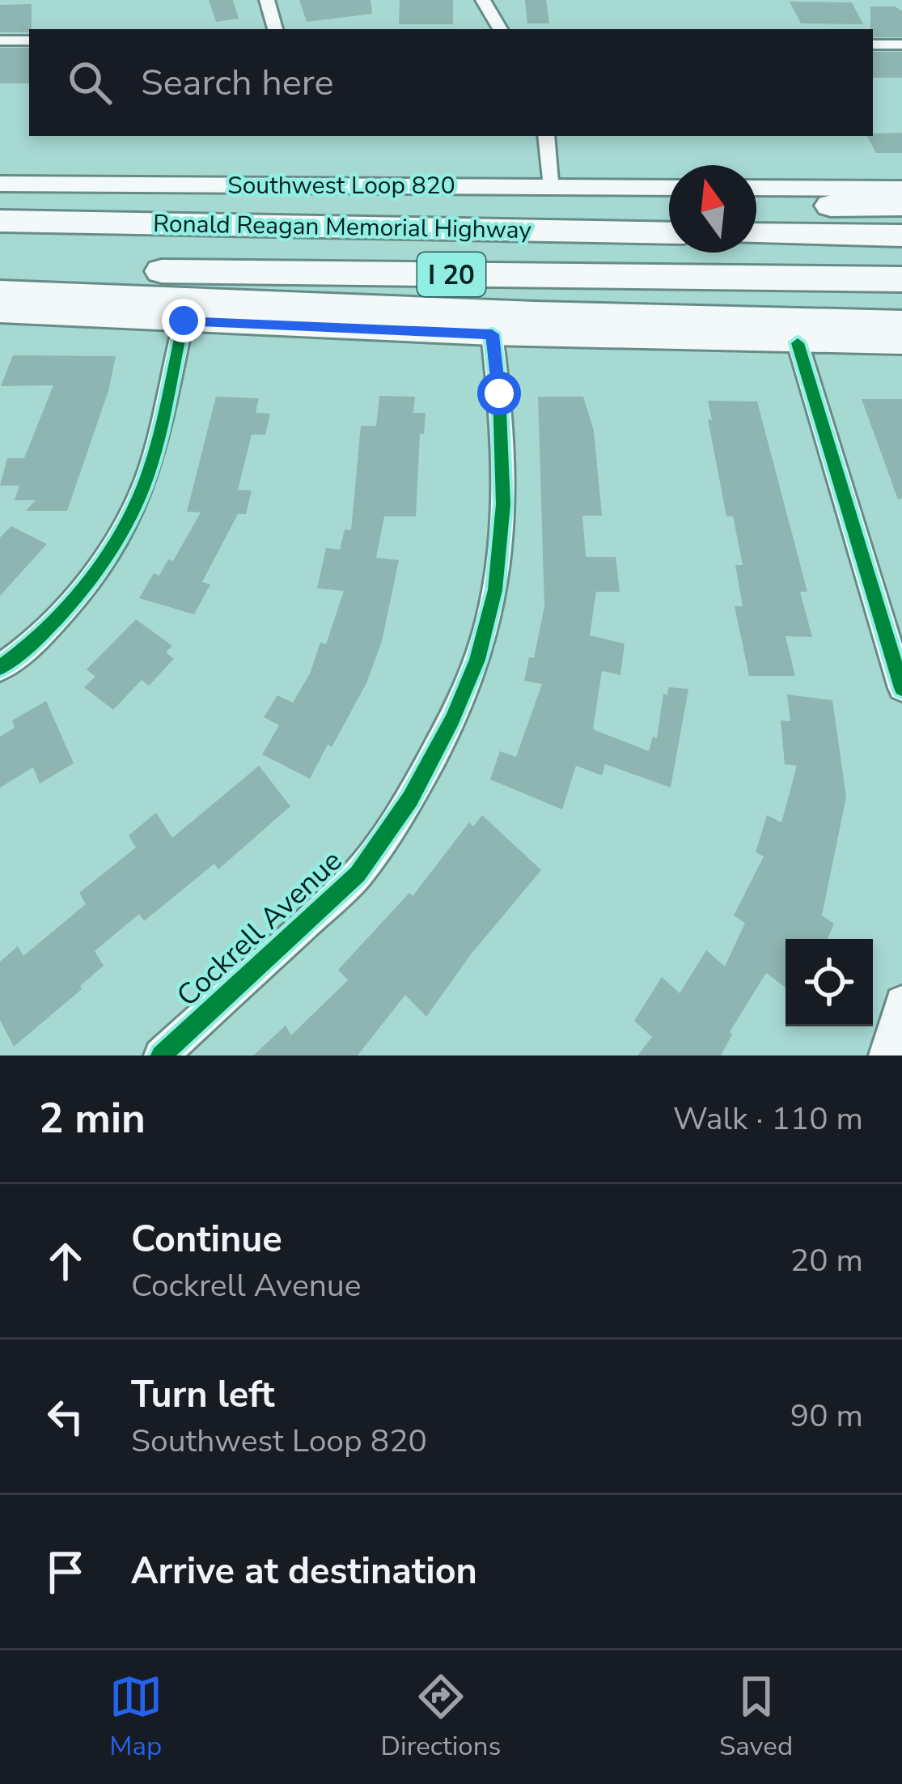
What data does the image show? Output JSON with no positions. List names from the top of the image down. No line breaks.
{"streets":{"highway":["Ronald Reagan Memorial Highway","I 20"],"main road":["Southwest Loop 820"],"street":["Cockrell Avenue"]},"north":"top","page":{"search":"Search here","heading":["2 min","Walk · 110 m"],"list":[["Continue","Cockrell Avenue","20 m"],["Turn left","Southwest Loop 820","90 m"],"Arrive at destination"],"nav":["Map","Directions","Saved"]}}
